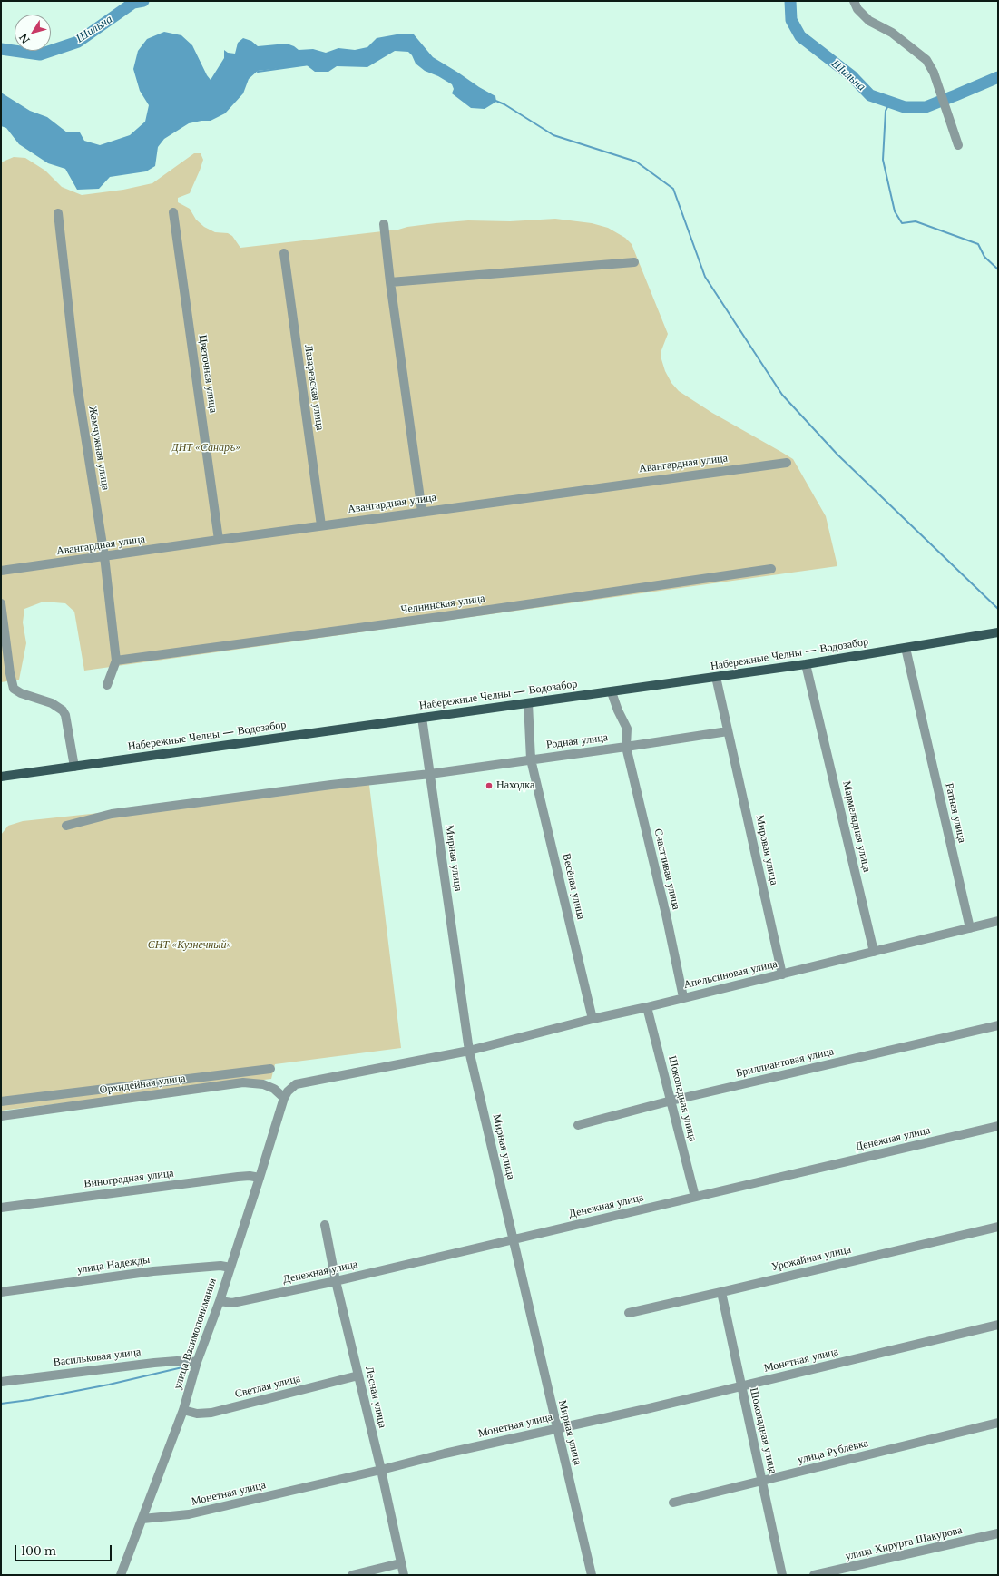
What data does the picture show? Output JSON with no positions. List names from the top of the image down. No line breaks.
{"streets":{"main road":["Набережные Челны — Водозабор"],"street":["Цветочная улица","Лазаревская улица","Жемчужная улица","Авангардная улица","Челнинская улица","Родная улица","Ратная улица","Мармеладная улица","Мировая улица","Мирная улица","Счастливая улица","Весёлая улица","Апельсиновая улица","Бриллиантовая улица","Орхидейная улица","Шоколадная улица","Денежная улица","Виноградная улица","Урожайная улица","улица Надежды","улица Взаимопонимания","Васильковая улица","Монетная улица","Светлая улица","Лесная улица","улица Рублёвка","улица Хирурга Шакурова"]},"crossings":[["Цветочная улица","Авангардная улица"],["Лазаревская улица","Авангардная улица"],["Жемчужная улица","Авангардная улица"],["Жемчужная улица","Челнинская улица"],["Набережные Челны — Водозабор","Ратная улица"],["Набережные Челны — Водозабор","Мармеладная улица"],["Набережные Челны — Водозабор","Мировая улица"],["Набережные Челны — Водозабор","Мирная улица"],["Набережные Челны — Водозабор","Счастливая улица"],["Набережные Челны — Водозабор","Весёлая улица"],["Родная улица","Мировая улица"],["Родная улица","Мирная улица"],["Родная улица","Счастливая улица"],["Родная улица","Весёлая улица"],["Ратная улица","Апельсиновая улица"],["Мармеладная улица","Апельсиновая улица"],["Мировая улица","Апельсиновая улица"],["Мирная улица","Апельсиновая улица"],["Мирная улица","Денежная улица"],["Мирная улица","Монетная улица"],["Счастливая улица","Апельсиновая улица"],["Весёлая улица","Апельсиновая улица"],["Апельсиновая улица","Орхидейная улица"],["Апельсиновая улица","Шоколадная улица"],["Апельсиновая улица","улица Взаимопонимания"],["Бриллиантовая улица","Шоколадная улица"],["Орхидейная улица","улица Взаимопонимания"],["Шоколадная улица","Денежная улица"],["Шоколадная улица","Урожайная улица"],["Шоколадная улица","Монетная улица"],["Шоколадная улица","улица Рублёвка"],["Денежная улица","улица Взаимопонимания"],["Денежная улица","Лесная улица"],["Виноградная улица","улица Взаимопонимания"],["улица Надежды","улица Взаимопонимания"],["улица Взаимопонимания","Васильковая улица"],["улица Взаимопонимания","Монетная улица"],["улица Взаимопонимания","Светлая улица"],["Монетная улица","Лесная улица"],["Светлая улица","Лесная улица"]],"water":["Шильна"],"parks":["ДНТ «Санаръ»","СНТ «Кузнечный»"],"places":["Находка"],"scale_bar":"100 m","north":"bottom left"}
